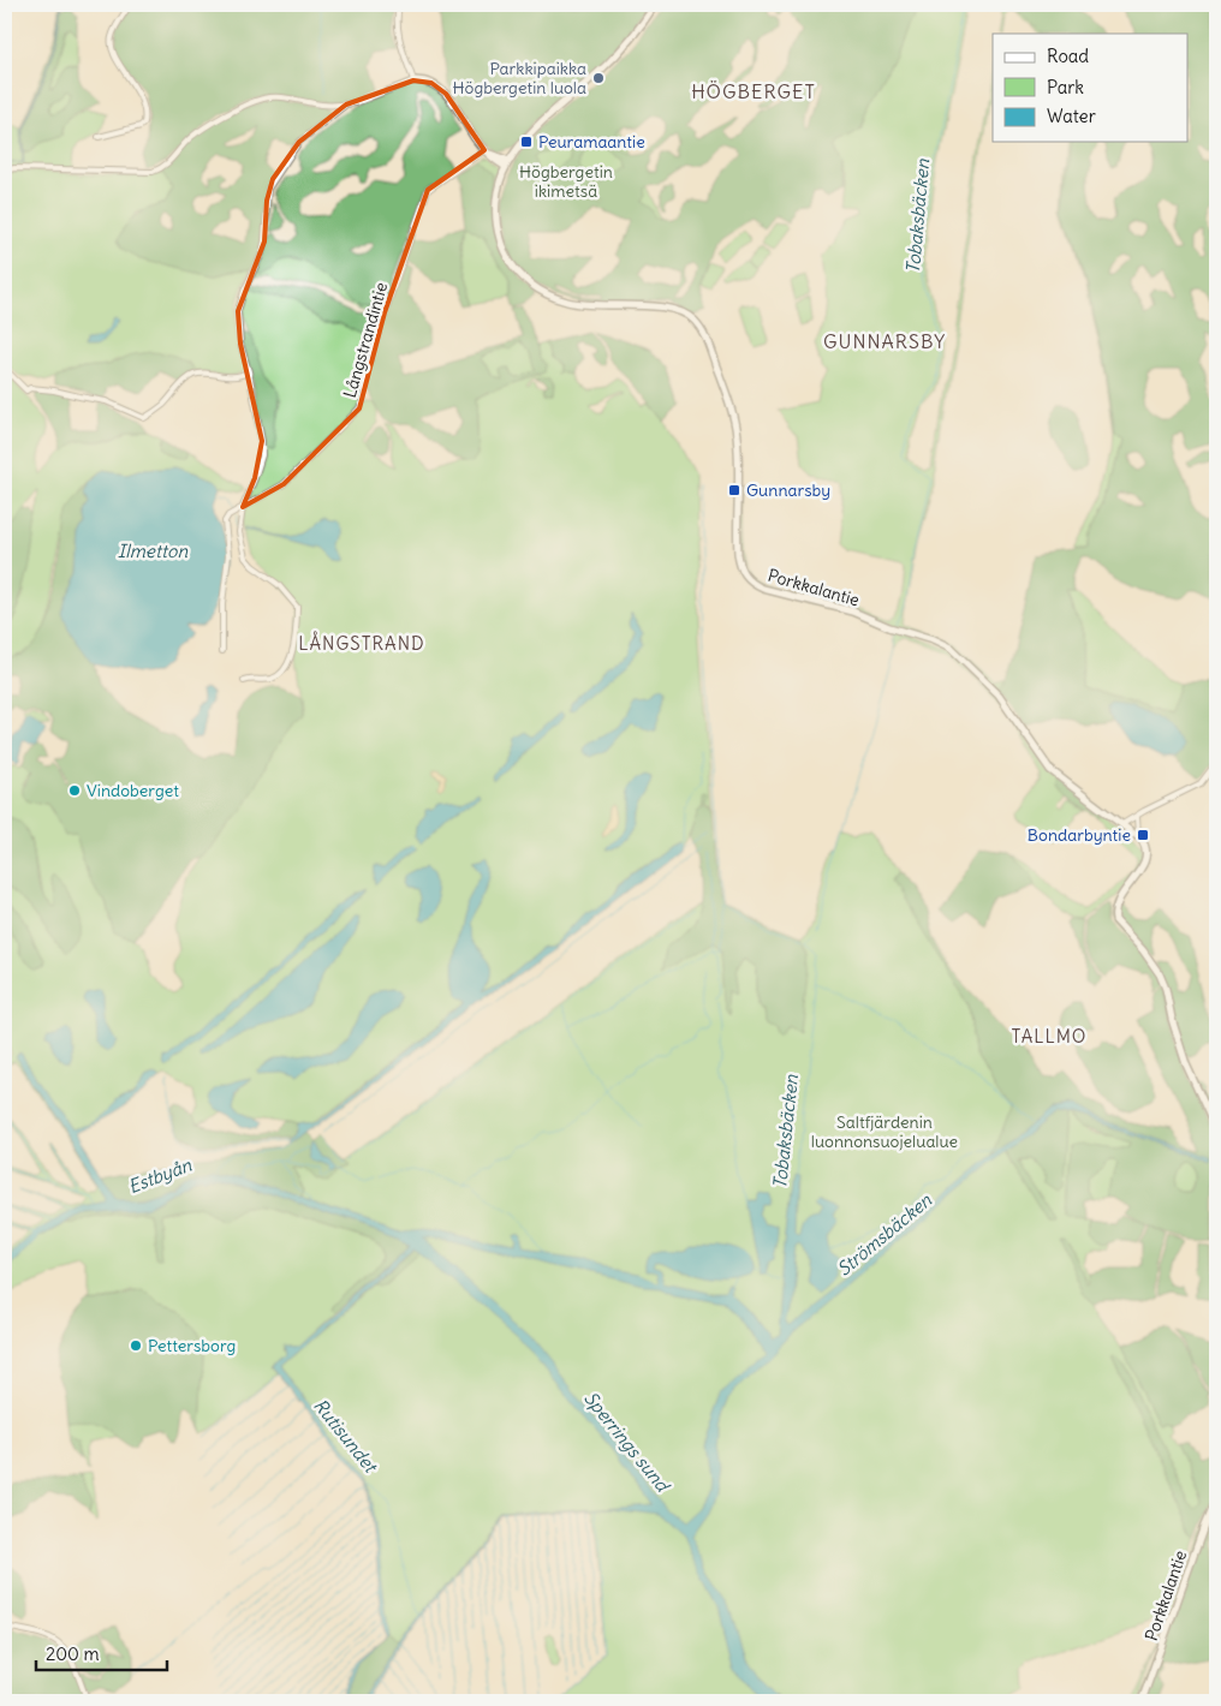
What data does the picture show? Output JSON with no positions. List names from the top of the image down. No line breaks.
{"streets":{"street":["Långstrandintie","Porkkalantie"]},"districts":["HÖGBERGET","GUNNARSBY","LÅNGSTRAND","TALLMO"],"water":["Tobaksbäcken","Ilmetton","Estbyån","Strömsbäcken","Rutisundet","Sperrings sund"],"parks":["Högbergetin ikimetsä","Saltfjärdenin luonnonsuojelualue"],"places":{"other":["Parkkipaikka Högbergetin luola","Vindoberget","Pettersborg"],"transit":["Peuramaantie","Gunnarsby","Bondarbyntie"]},"legend":["Road","Park","Water"],"scale_bar":"200 m"}
